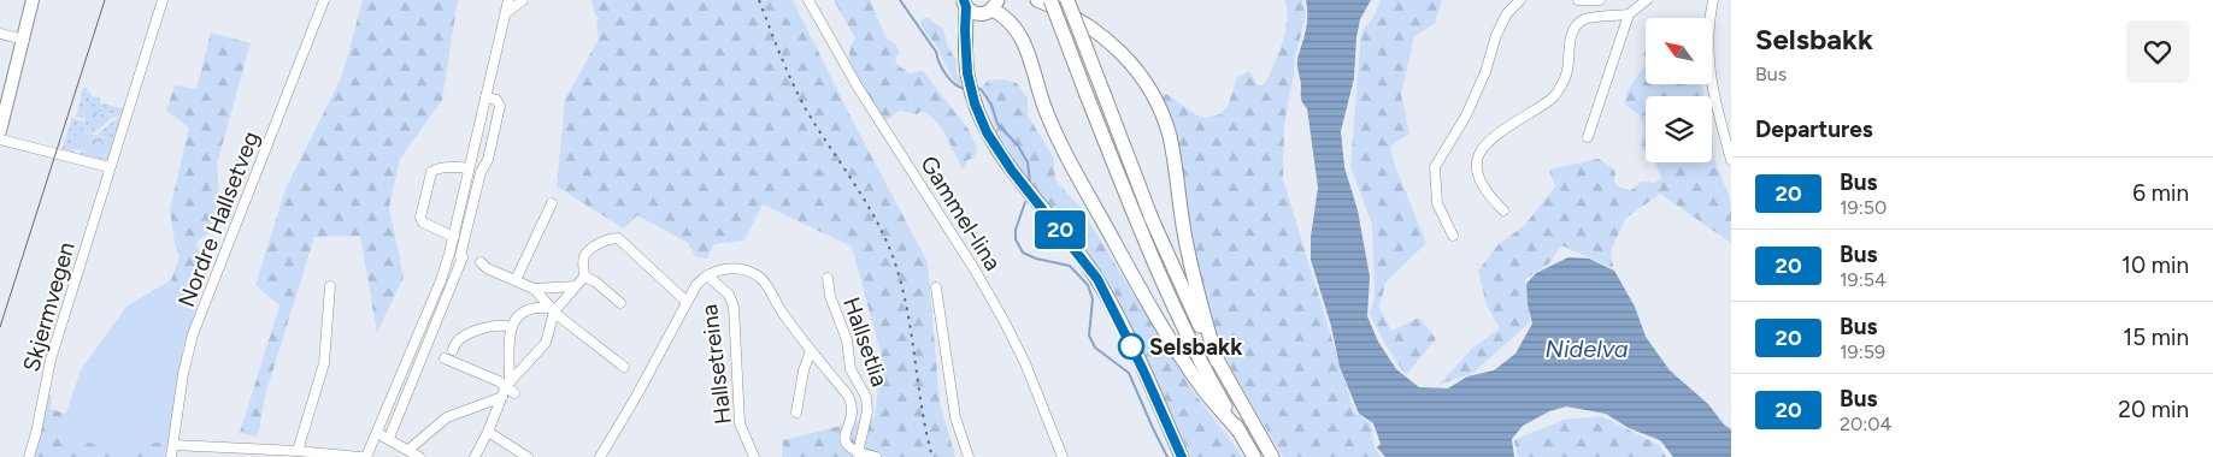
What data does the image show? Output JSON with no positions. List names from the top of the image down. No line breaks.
{"streets":{"street":["Gammel-lina","Nordre Hallsetveg","Skjermvegen","Hallsetlia","Hallsetreina"]},"water":["Nidelva"],"places":["Selsbakk"],"lines":["bus line 20"],"north":"top left","page":{"on_map":"20","heading":[["Selsbakk","Bus"],"Departures"],"list":[{"mark":"20","name":"Bus","note":"19:50","value":"6 min"},{"mark":"20","name":"Bus","note":"19:54","value":"10 min"},{"mark":"20","name":"Bus","note":"19:59","value":"15 min"},{"mark":"20","name":"Bus","note":"20:04","value":"20 min"}]}}
